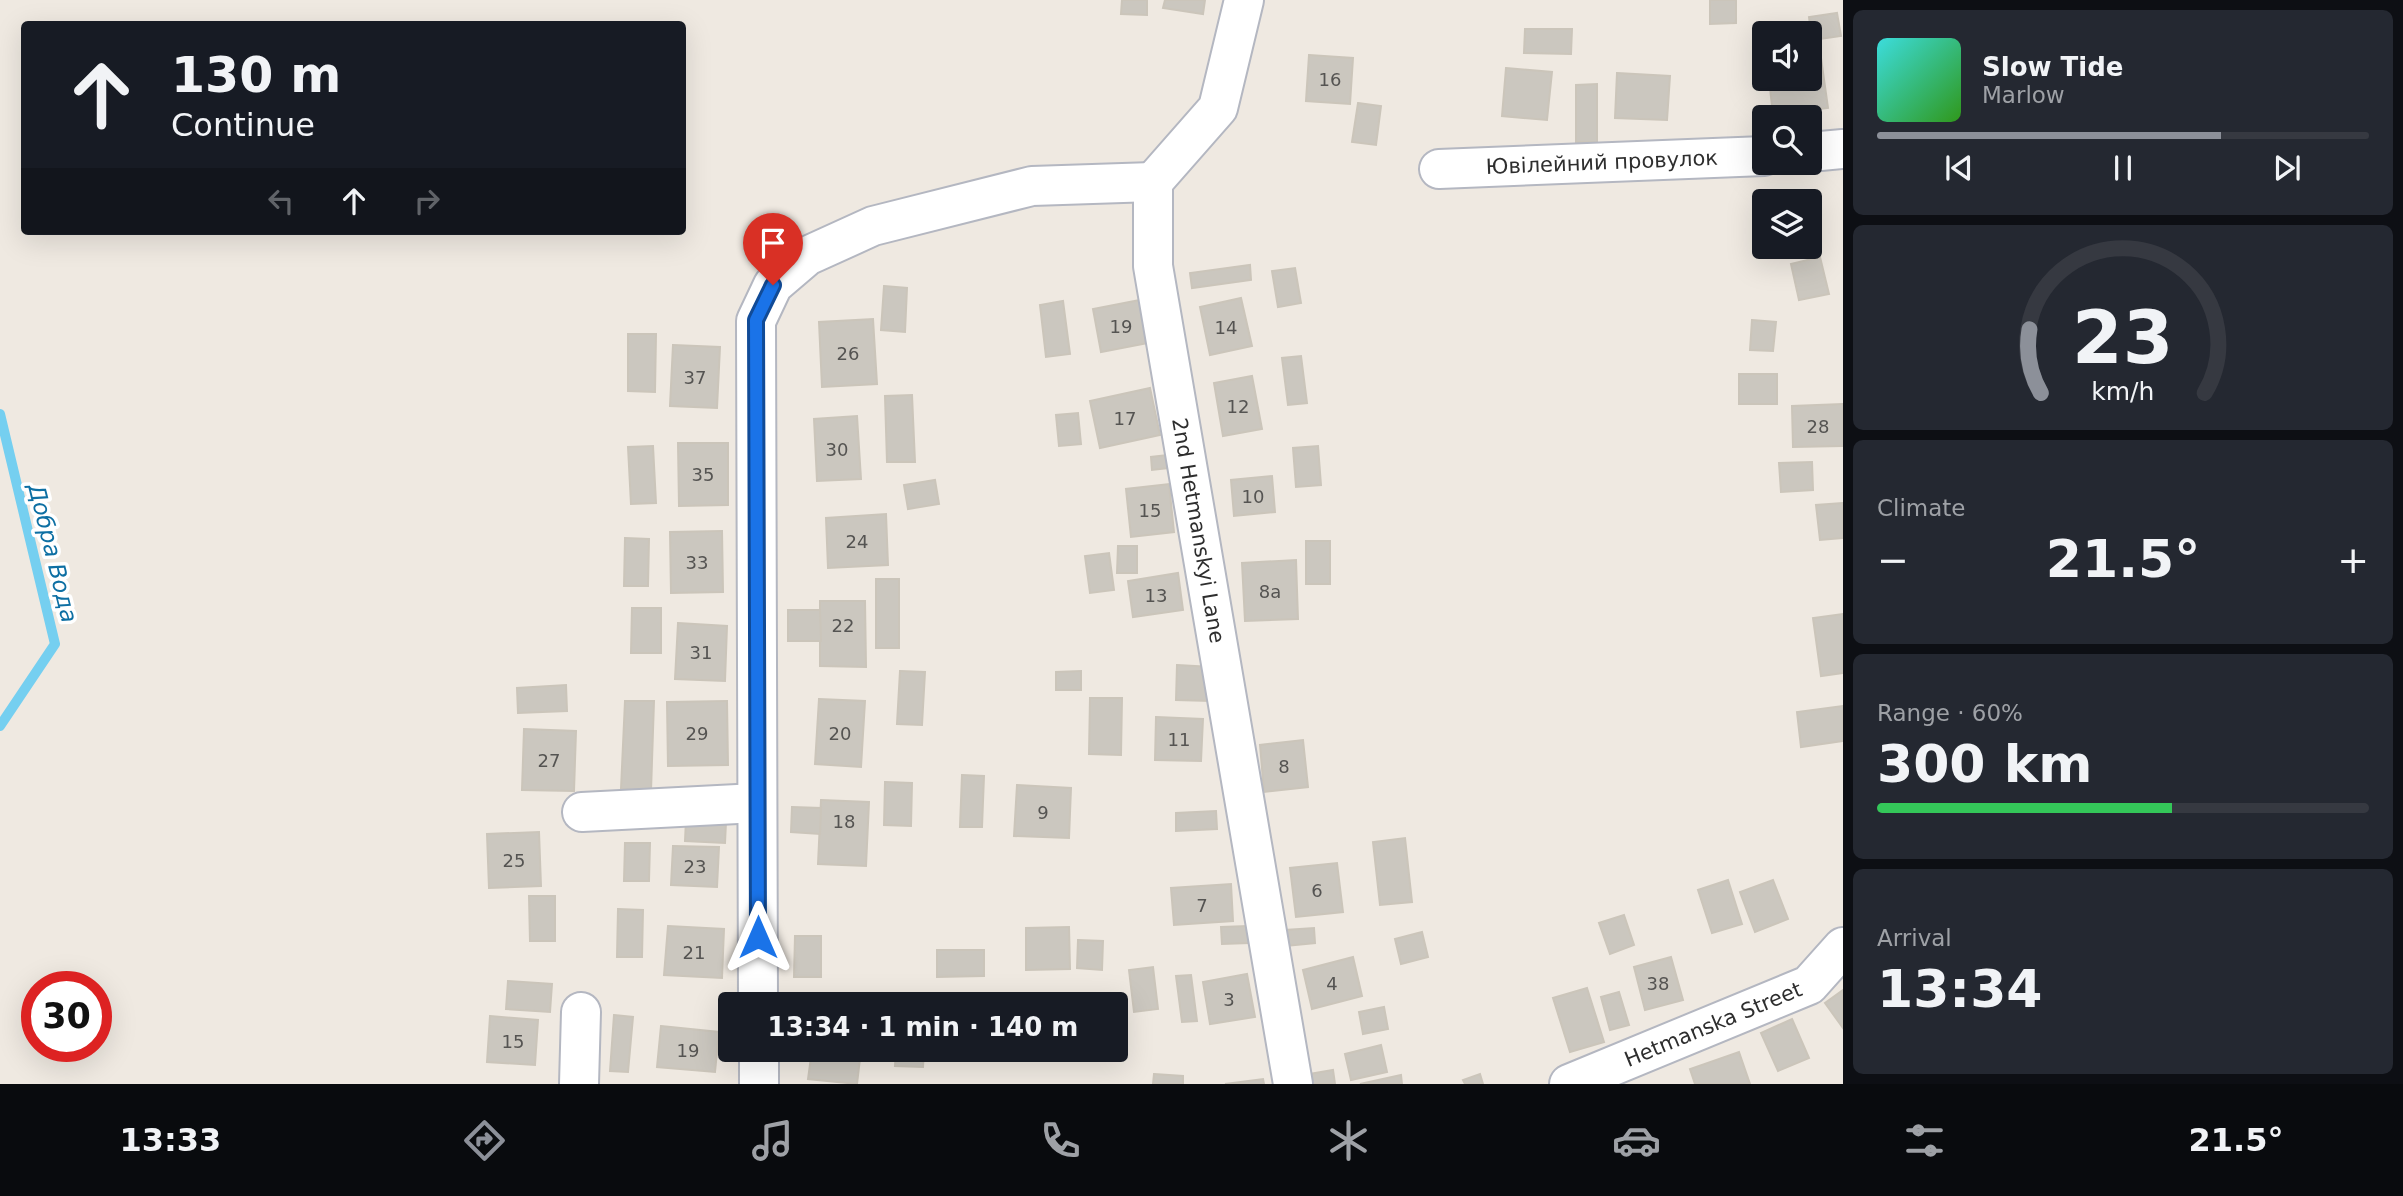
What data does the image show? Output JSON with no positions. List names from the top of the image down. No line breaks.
{"streets":{"street":["Ювілейний провулок","2nd Hetmanskyi Lane","Hetmanska Street"]},"water":["Добра Вода"],"house_numbers":["16","19","14","26","37","12","17","28","30","35","10","15","24","33","8а","13","22","31","29","20","11","27","8","9","18","25","23","6","7","21","4","38","3","15","19"],"page":{"turn":["130 m","Continue"],"song":["Slow Tide","Marlow"],"tile":["Climate",["Range · 60%","300 km"],["Arrival","13:34"]],"heat":["−","21.5°","+"],"limit":"30","trip":"13:34 · 1 min · 140 m","tabs":["13:33","21.5°"],"gauge":["23","km/h"]}}
